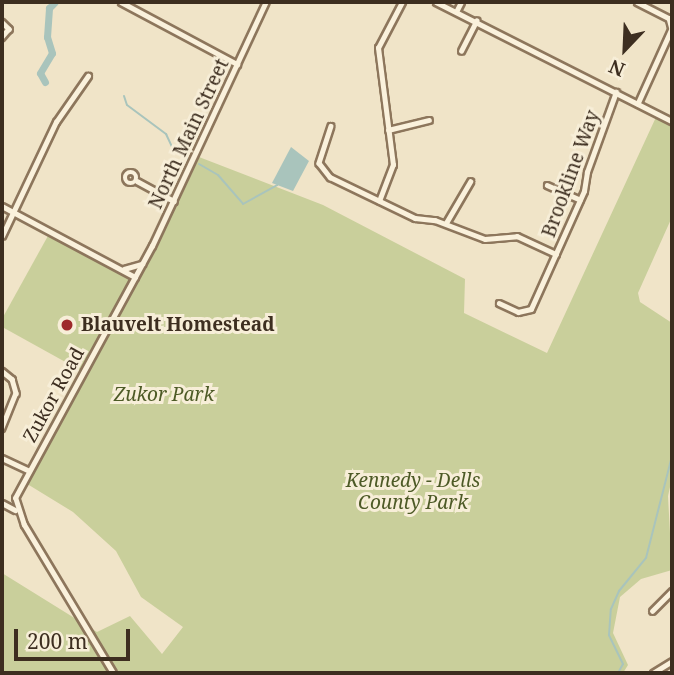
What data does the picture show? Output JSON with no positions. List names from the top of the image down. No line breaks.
{"streets":{"street":["North Main Street","Brookline Way","Zukor Road"]},"crossings":[["North Main Street","Zukor Road"]],"parks":["Zukor Park","Kennedy - Dells County Park"],"places":["Blauvelt Homestead"],"scale_bar":"200 m","north":"bottom left"}
